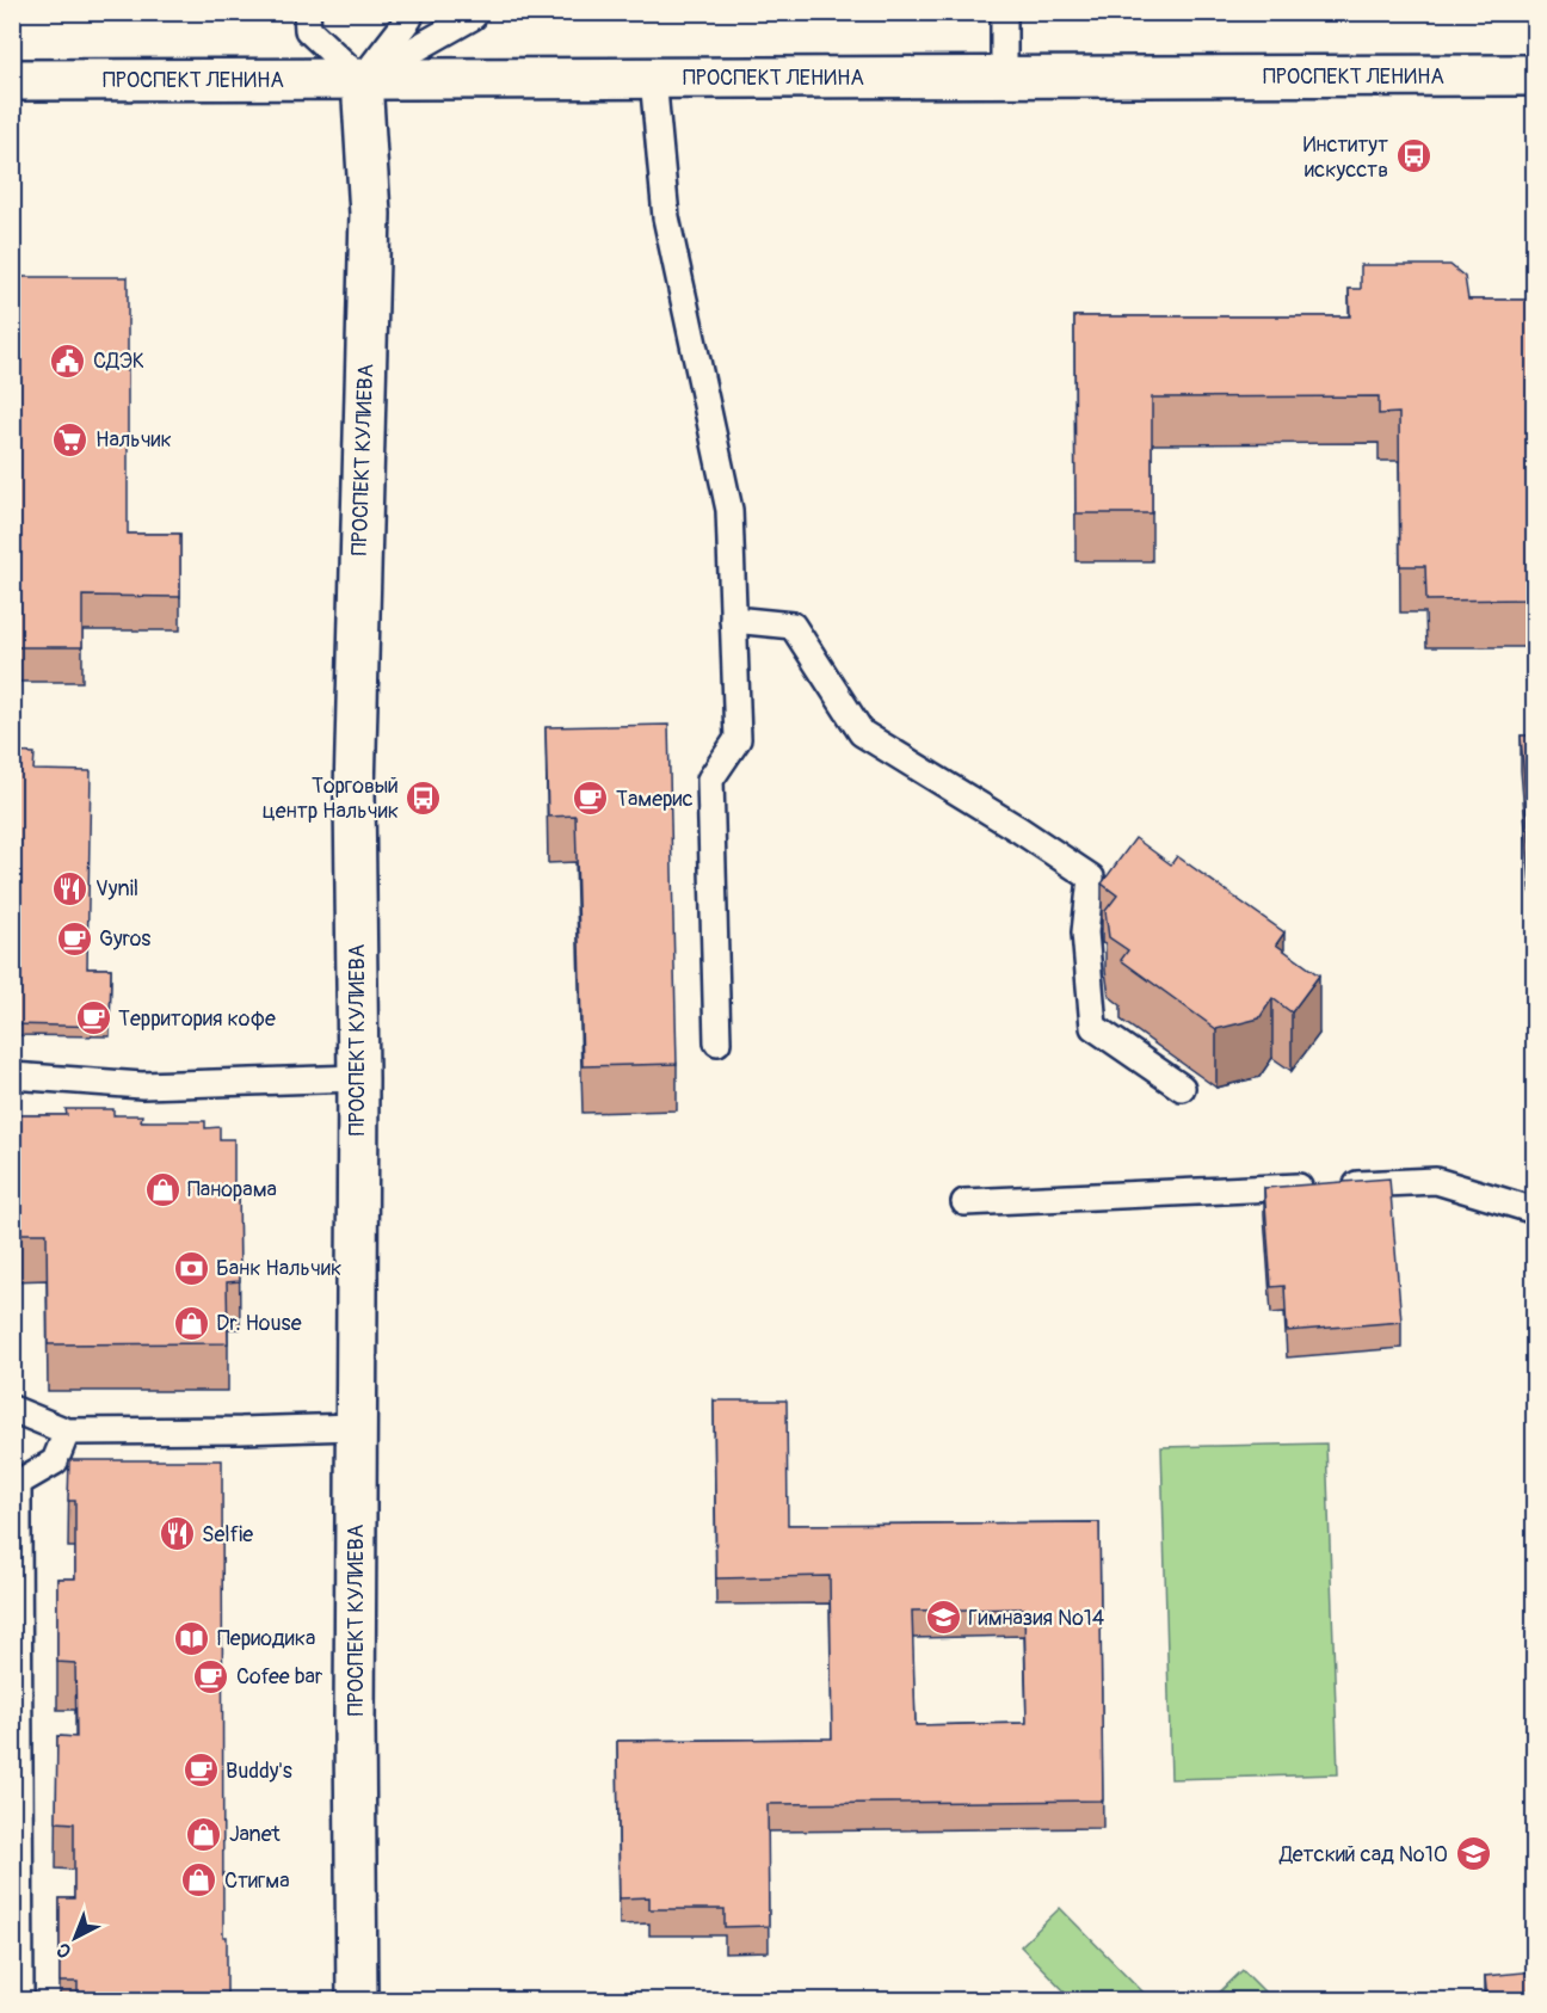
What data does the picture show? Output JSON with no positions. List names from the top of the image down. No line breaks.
{"streets":{"main road":["ПРОСПЕКТ ЛЕНИНА","ПРОСПЕКТ КУЛИЕВА"]},"crossings":[["ПРОСПЕКТ ЛЕНИНА","ПРОСПЕКТ КУЛИЕВА"]],"places":{"bus stop":["Институт искусств","Торговый центр Нальчик"],"public building":["СДЭК"],"supermarket":["Нальчик"],"cafe":["Тамерис","Gyros","Территория кофе","Cofee bar","Buddy's"],"restaurant":["Vynil","Selfie"],"shop":["Панорама","Dr. House","Janet","Стигма"],"bank":["Банк Нальчик"],"school or university":["Гимназия №14","Детский сад №10"],"library":["Периодика"]},"north":"bottom left"}
